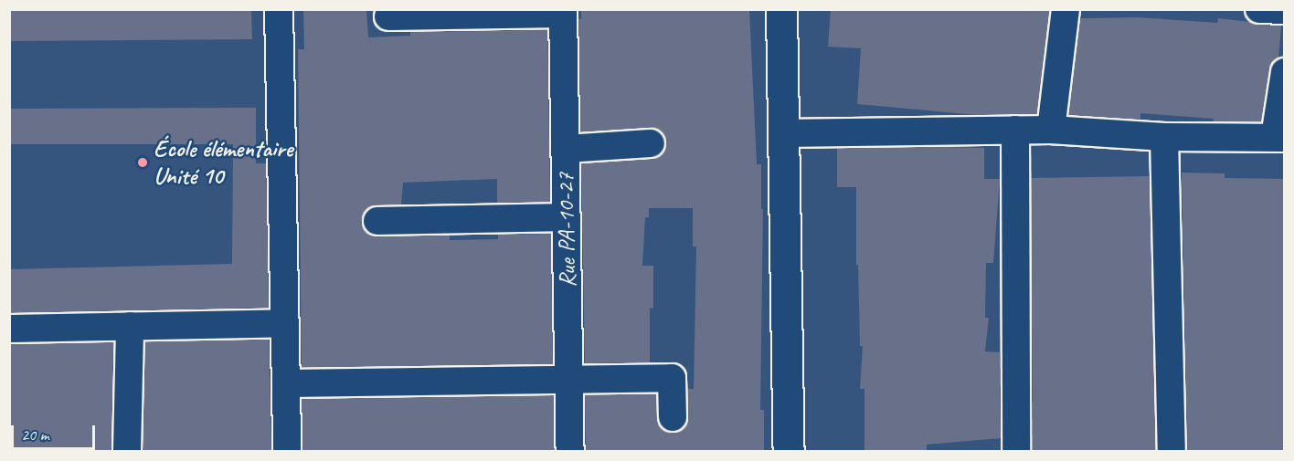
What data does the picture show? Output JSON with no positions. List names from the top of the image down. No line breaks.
{"streets":{"street":["Rue PA-10-27"]},"places":["École élémentaire Unité 10"],"scale_bar":"20 m"}
